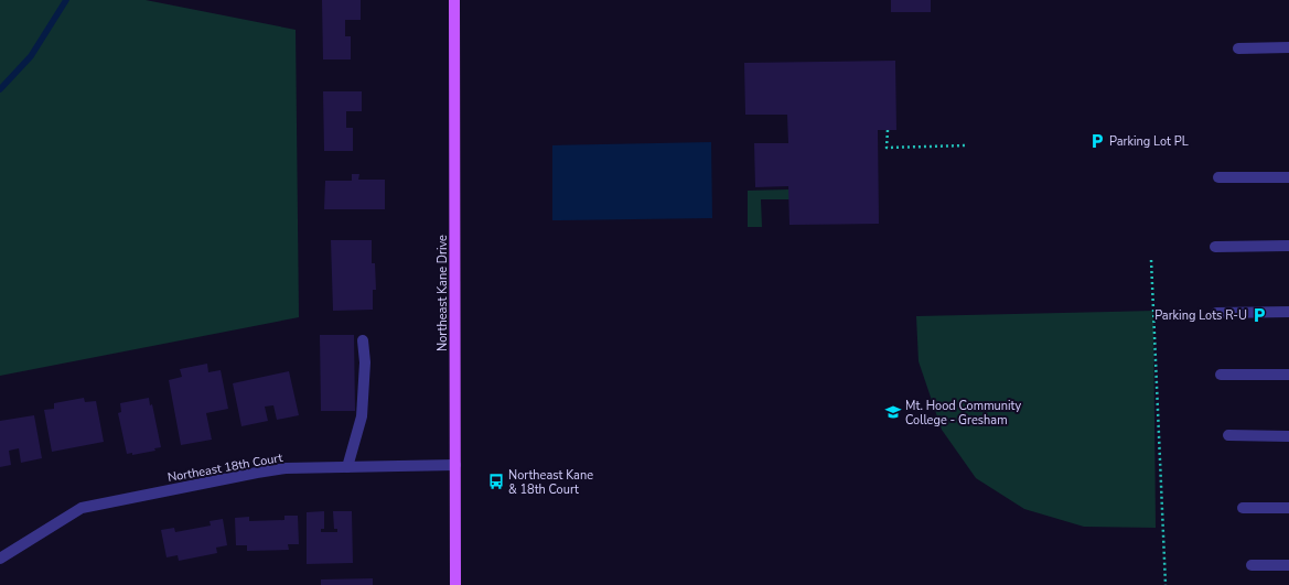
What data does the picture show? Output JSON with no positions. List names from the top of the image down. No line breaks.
{"streets":{"main road":["Northeast Kane Drive"],"street":["Northeast 18th Court"]},"crossings":[["Northeast Kane Drive","Northeast 18th Court"]],"places":{"parking":["Parking Lot PL","Parking Lots R-U"],"school or university":["Mt. Hood Community College - Gresham"],"bus stop":["Northeast Kane & 18th Court"]}}
